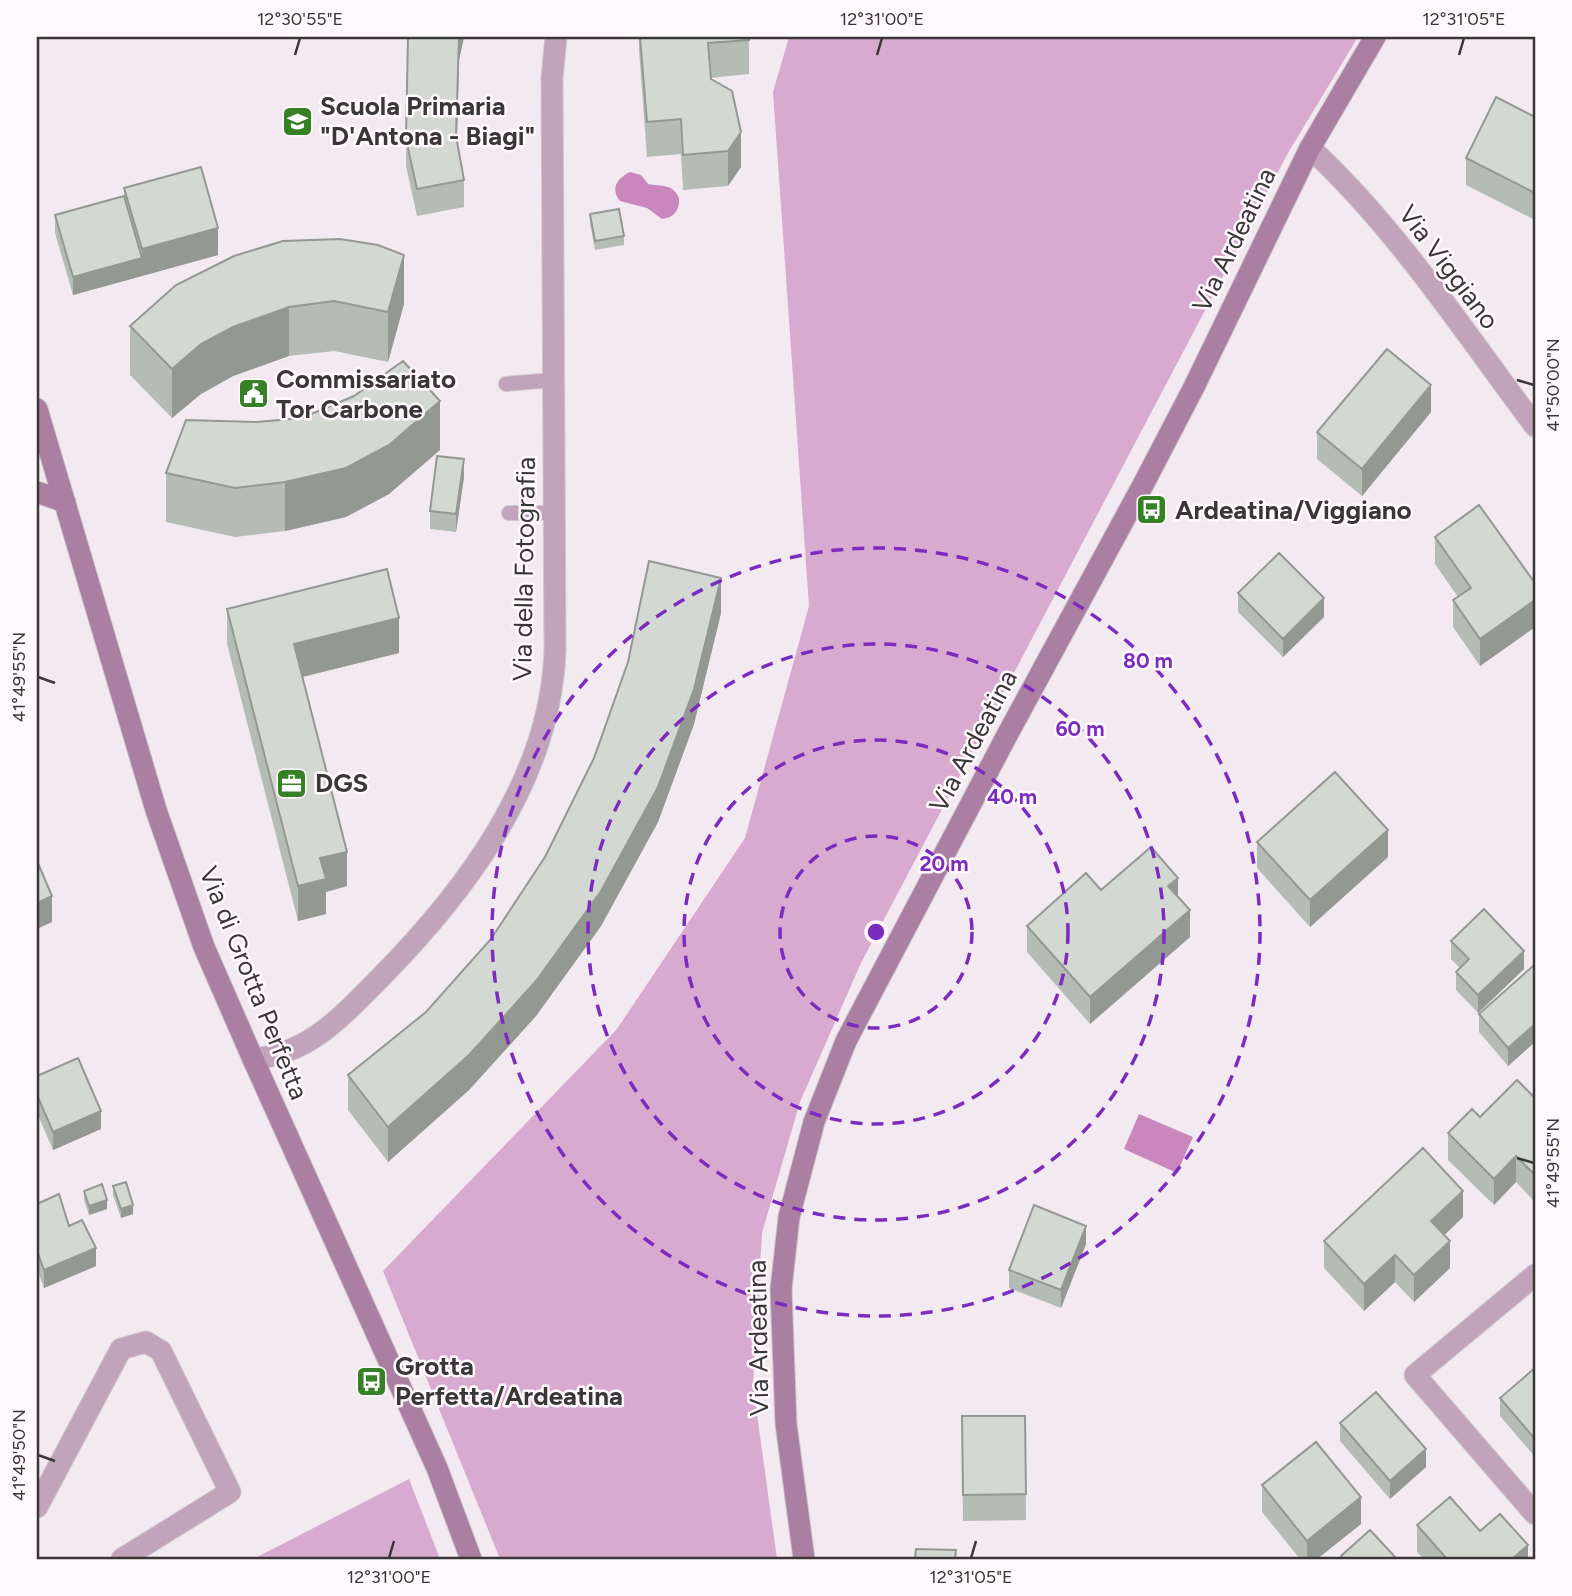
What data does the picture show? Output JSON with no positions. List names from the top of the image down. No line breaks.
{"streets":{"main road":["Via Ardeatina","Via di Grotta Perfetta"],"street":["Via Viggiano","Via della Fotografia"]},"crossings":[["Via Ardeatina","Via Viggiano"],["Via della Fotografia","Via di Grotta Perfetta"]],"places":{"school or university":["Scuola Primaria \"D'Antona - Biagi\""],"public building":["Commissariato Tor Carbone"],"bus stop":["Ardeatina/Viggiano","Grotta Perfetta/Ardeatina"],"office":["DGS"]},"coordinates":["12°30'55\"E","12°31'00\"E","12°31'05\"E","41°50'00\"N","41°49'55\"N","41°49'50\"N"],"rings":["80 m","60 m","40 m","20 m"]}
